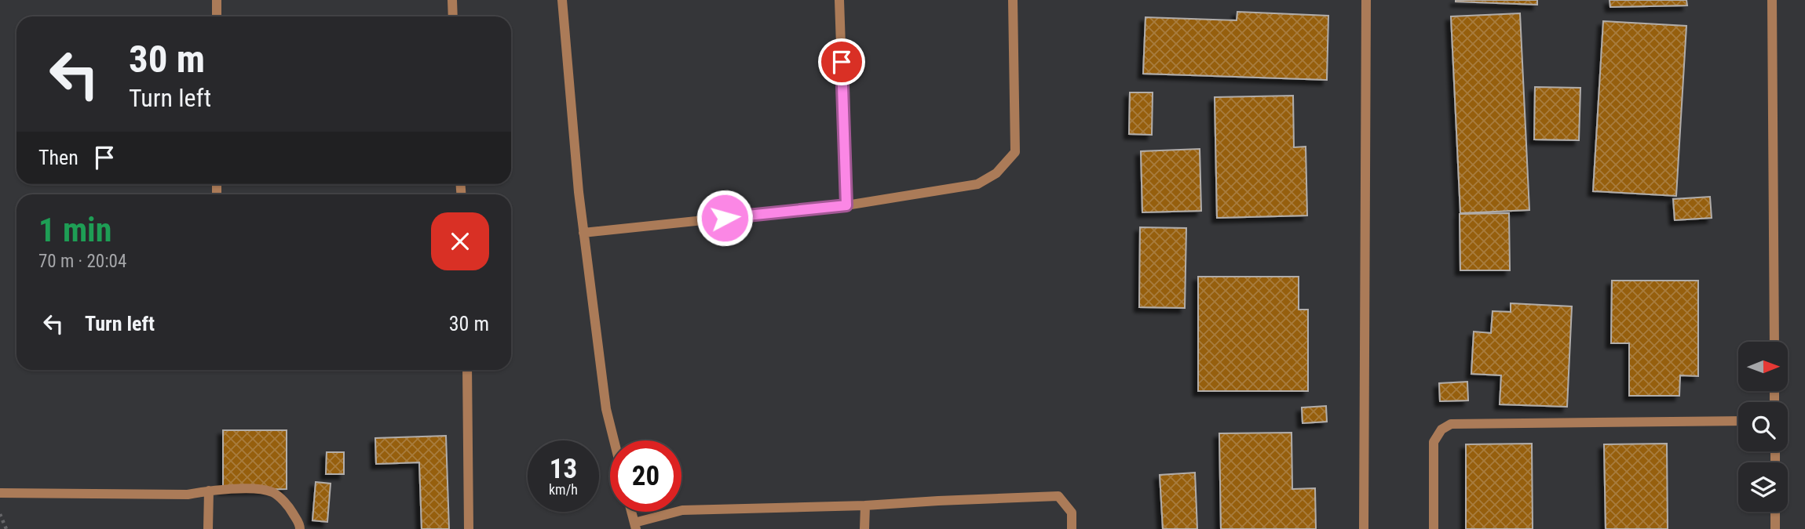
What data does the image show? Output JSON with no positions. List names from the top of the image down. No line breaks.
{"north":"right","page":{"turn":["30 m","Turn left"],"then":"Then","heading":["1 min","70 m · 20:04"],"list":[{"name":"Turn left","value":"30 m"}],"speed":"13 km/h","limit":"20"}}
